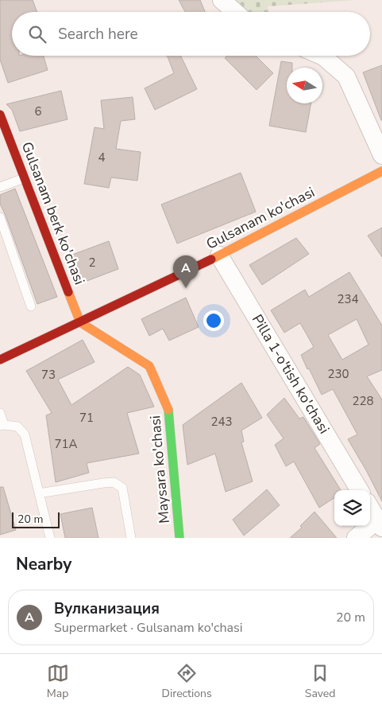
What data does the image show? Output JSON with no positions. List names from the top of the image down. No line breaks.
{"streets":{"street":["Gulsanam berk ko'chasi","Gulsanam ko'chasi","Pilla 1-o'tish ko'chasi","Maysara ko'chasi"]},"crossings":[["Gulsanam berk ko'chasi","Gulsanam ko'chasi"],["Gulsanam berk ko'chasi","Maysara ko'chasi"],["Gulsanam ko'chasi","Pilla 1-o'tish ko'chasi"],["Gulsanam ko'chasi","Maysara ko'chasi"]],"house_numbers":["6","4","2","234","230","73","228","71","243","71A"],"scale_bar":"20 m","north":"left","page":{"search":"Search here","pins":"A","scale":"20 m","heading":"Nearby","list":[{"mark":"A","name":"Вулканизация","note":"Supermarket · Gulsanam ko'chasi","value":"20 m"}],"nav":["Map","Directions","Saved"]}}
